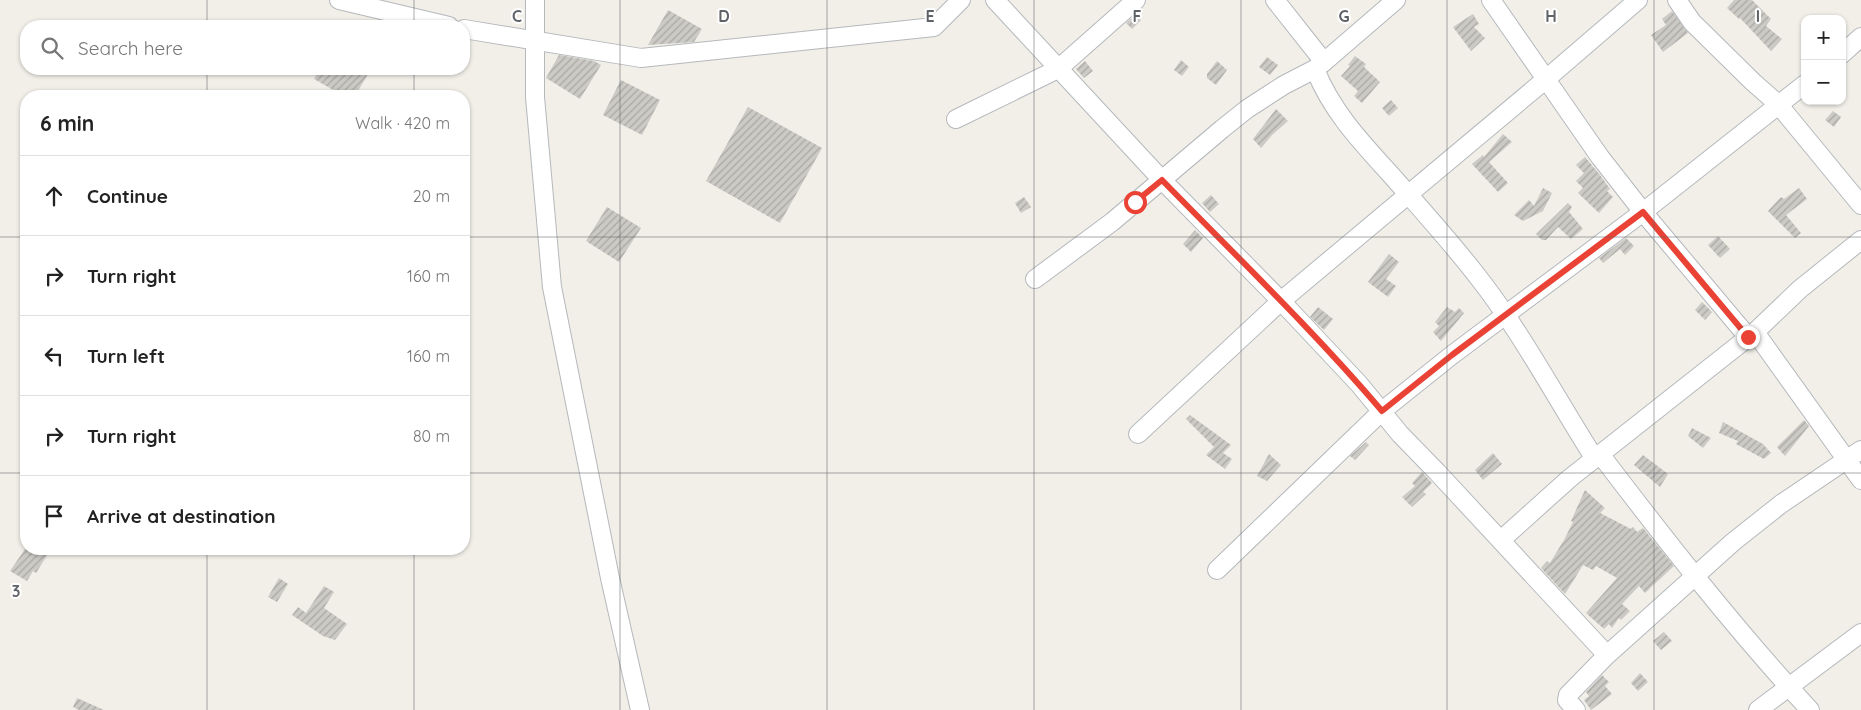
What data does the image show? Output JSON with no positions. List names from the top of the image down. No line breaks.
{"page":{"map_buttons":["+","−"],"search":"Search here","heading":["6 min","Walk · 420 m"],"list":[["Continue","20 m"],["Turn right","160 m"],["Turn left","160 m"],["Turn right","80 m"],"Arrive at destination"]},"grid":{"columns":["C","D","E","F","G","H","I"],"rows":["3"]}}
